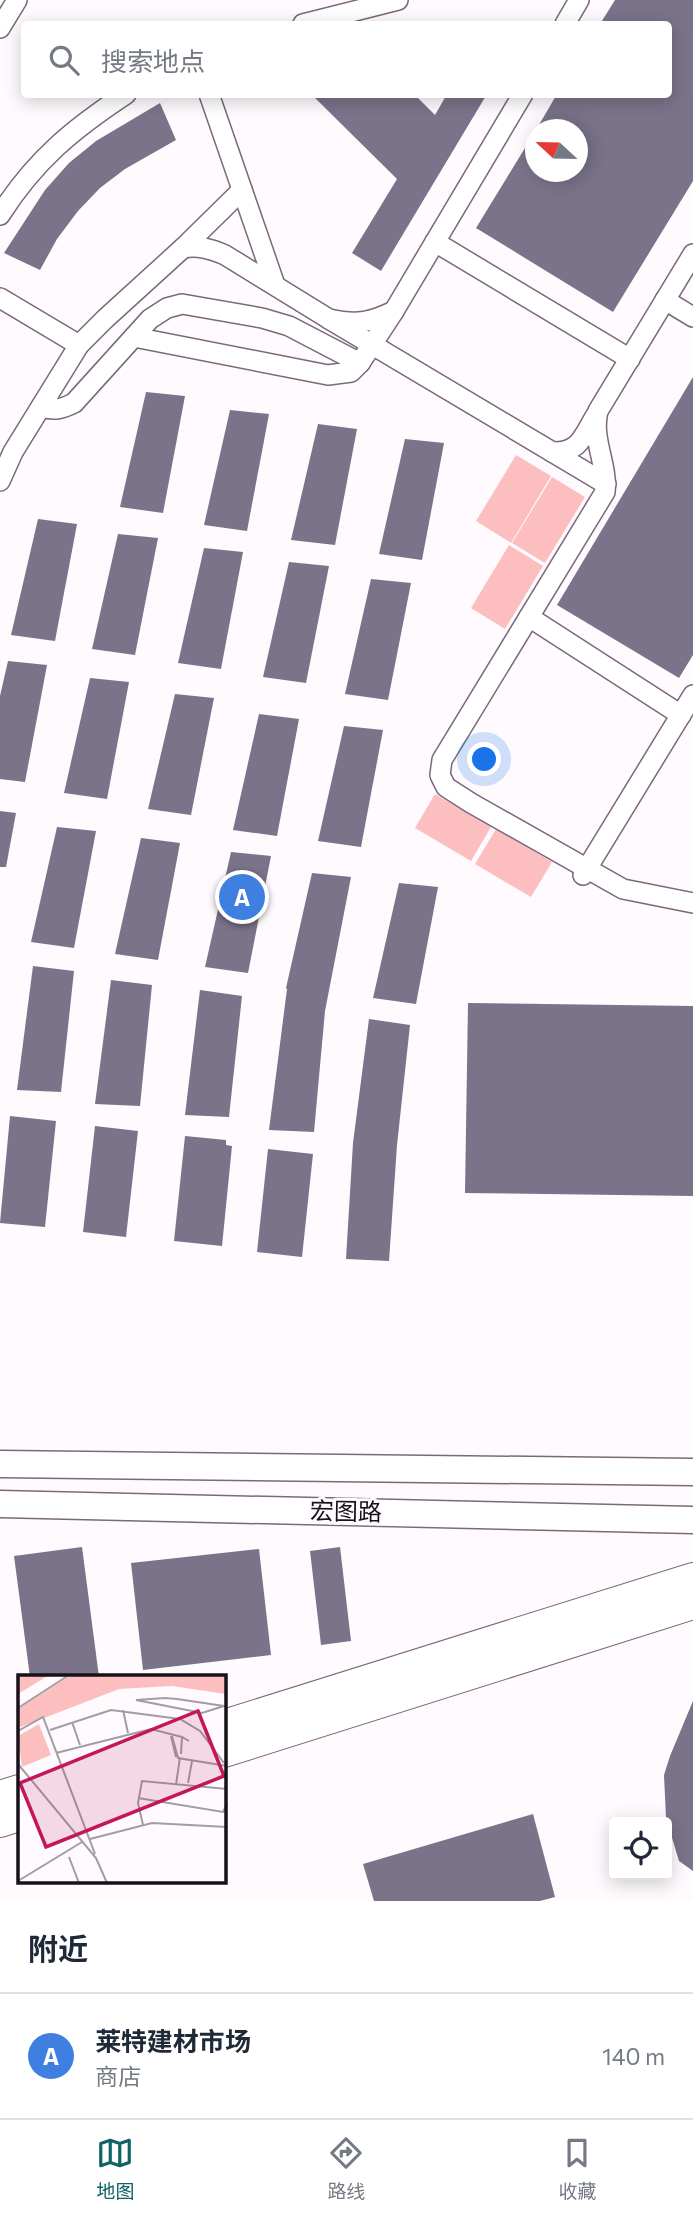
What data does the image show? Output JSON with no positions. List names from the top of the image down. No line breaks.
{"streets":{"main road":["宏图路"]},"north":"left","page":{"search":"搜索地点","pins":"A","heading":"附近","list":[{"mark":"A","name":"莱特建材市场","note":"商店","value":"140 m"}],"nav":["地图","路线","收藏"]}}
